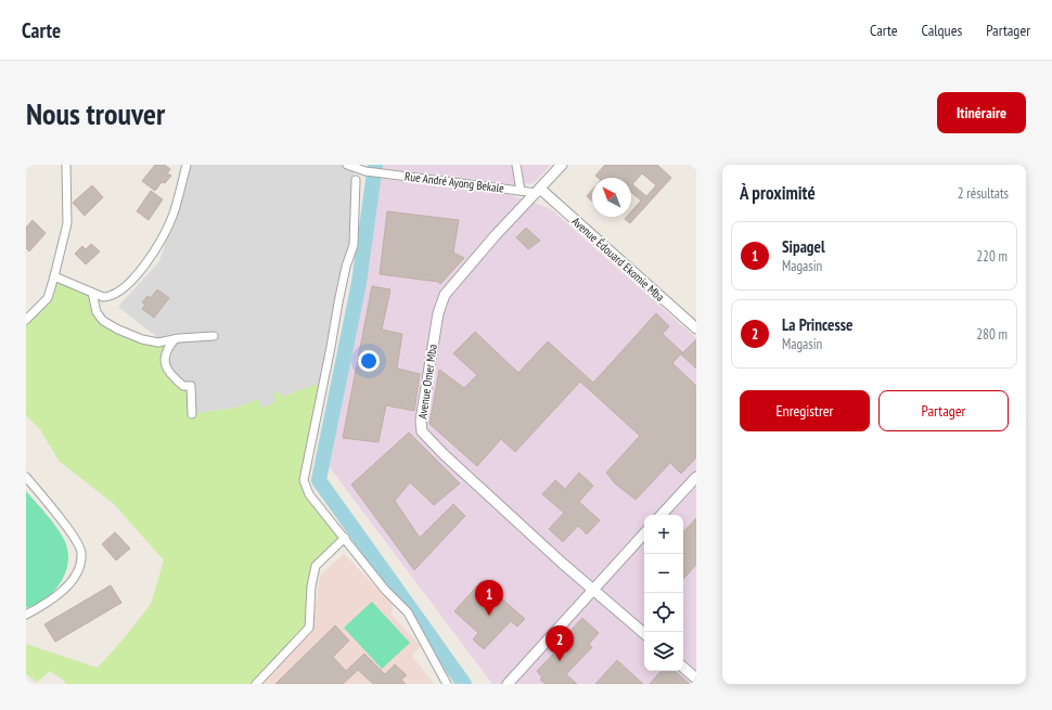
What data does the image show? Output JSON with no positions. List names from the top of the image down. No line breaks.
{"streets":{"street":["Rue André Ayong Bekale","Avenue Édouard Ekomie Mba","Avenue Omer Mba"]},"crossings":[["Rue André Ayong Bekale","Avenue Édouard Ekomie Mba"],["Rue André Ayong Bekale","Avenue Omer Mba"],["Avenue Édouard Ekomie Mba","Avenue Omer Mba"]],"north":"top left","page":{"header":"Carte","nav":["Carte","Calques","Partager"],"buttons":["Itinéraire",["Enregistrer","Partager"]],"title":"Nous trouver","heading":["À proximité","2 résultats"],"list":[{"mark":"1","name":"Sipagel","note":"Magasin","value":"220 m"},{"mark":"2","name":"La Princesse","note":"Magasin","value":"280 m"}],"map_buttons":["+","−"],"pins":["1","2"]}}
